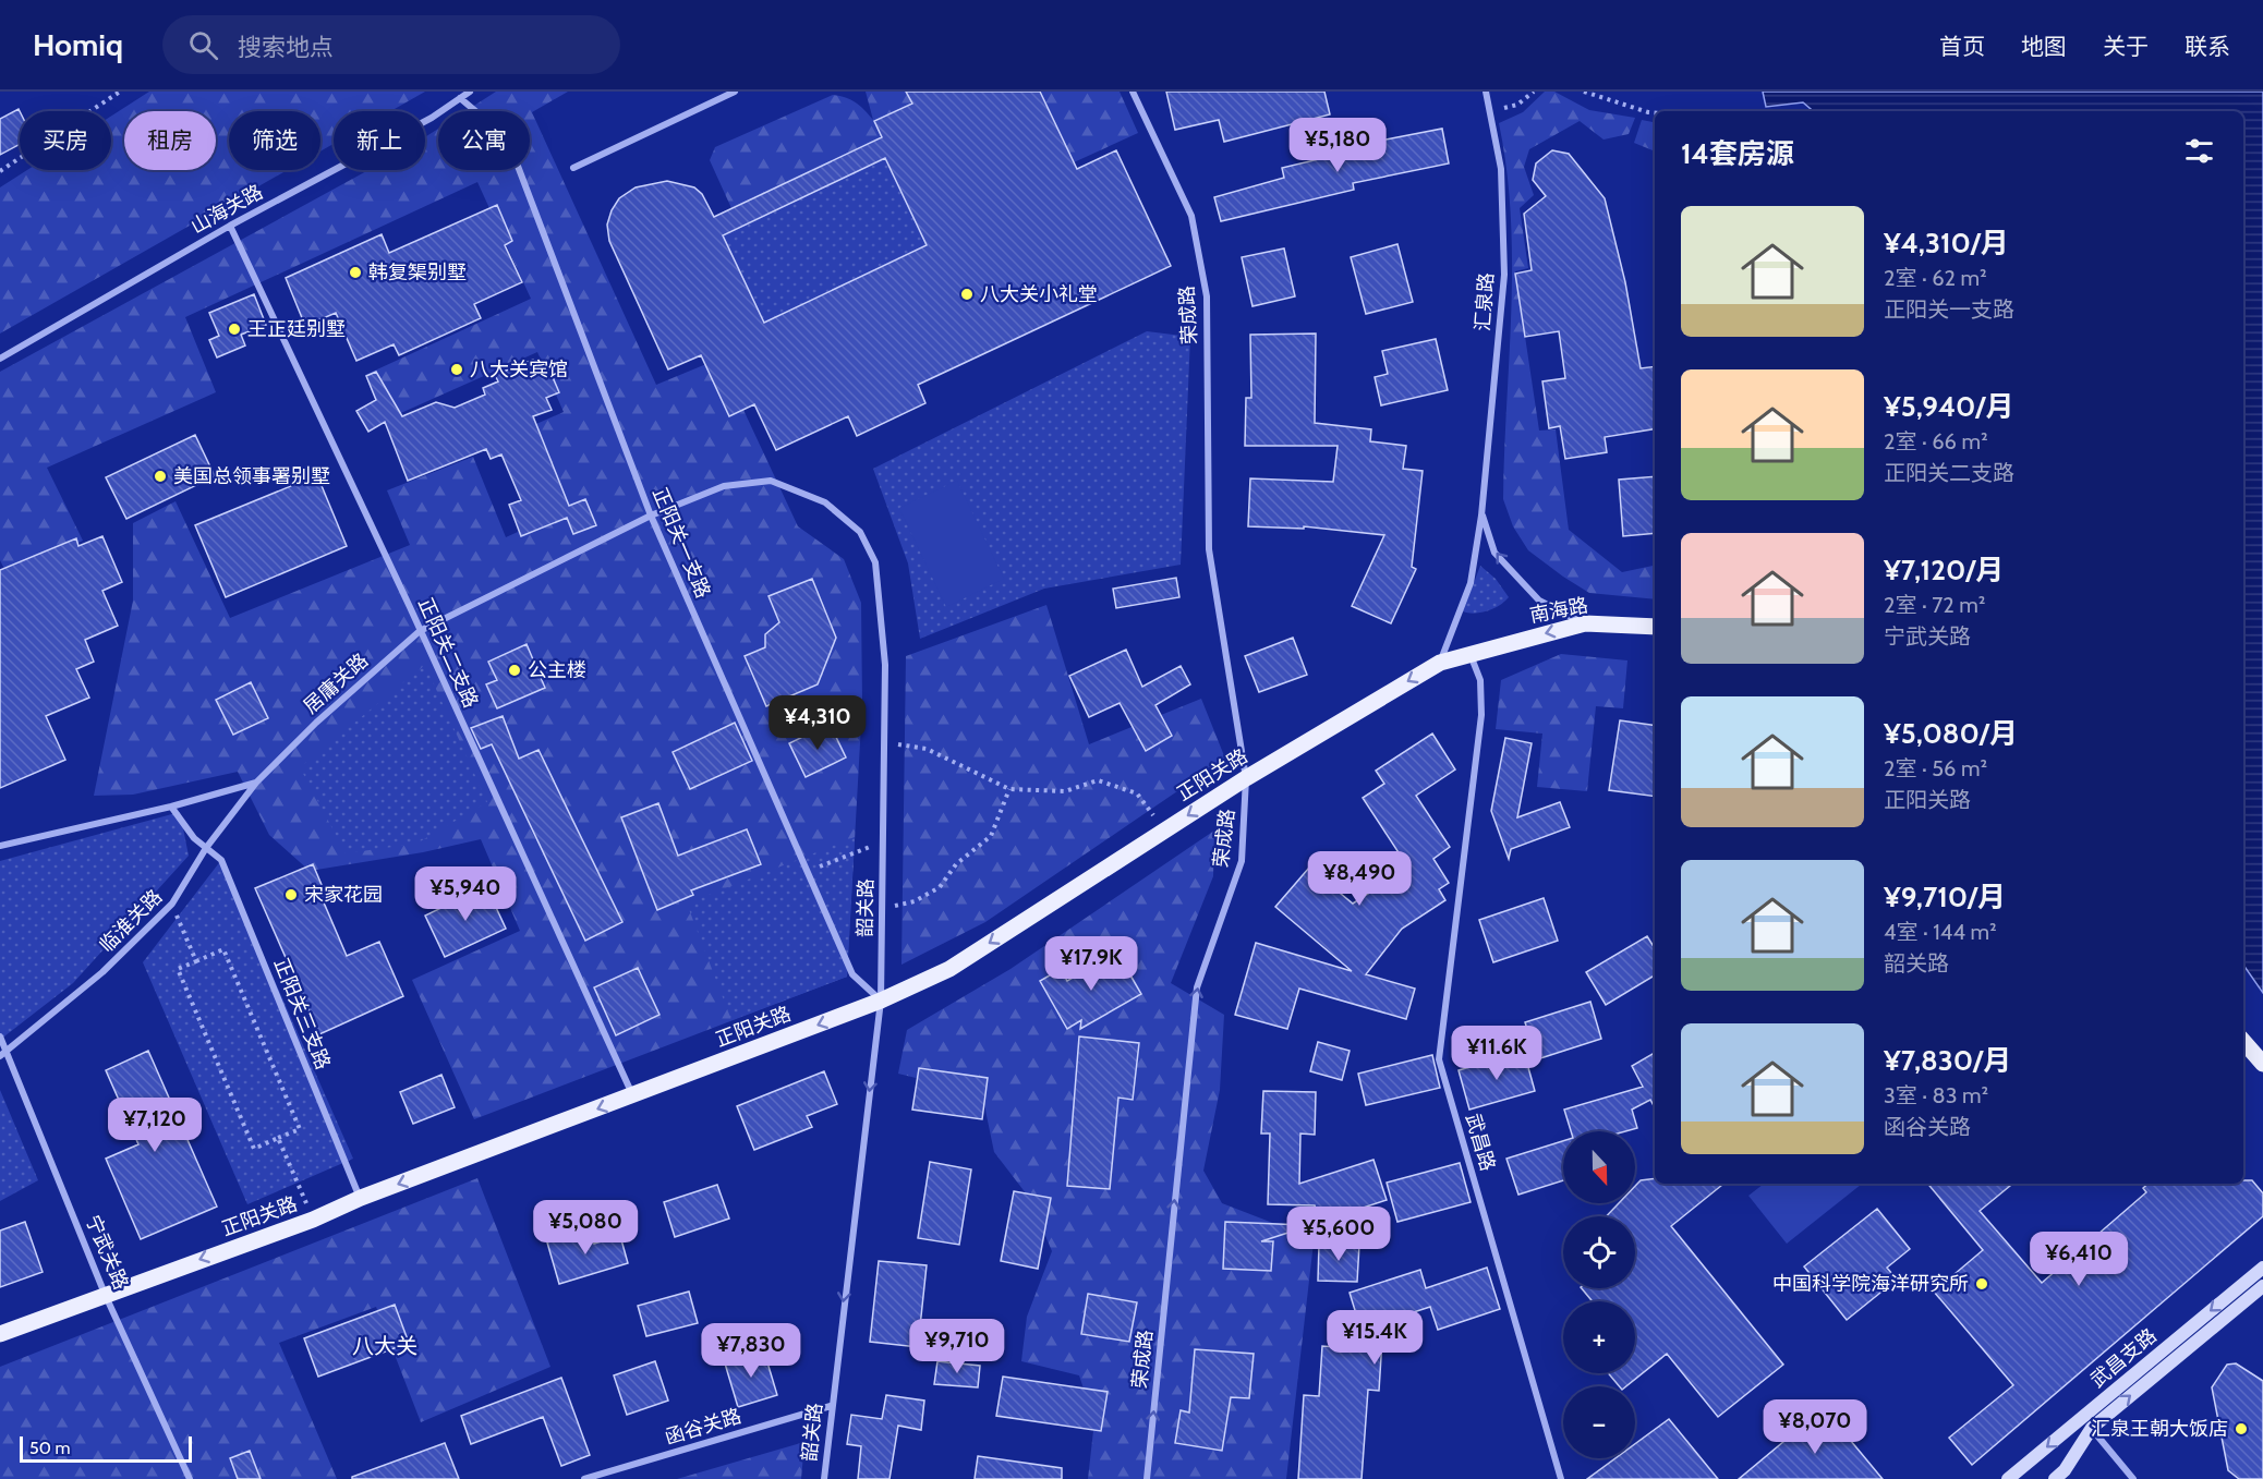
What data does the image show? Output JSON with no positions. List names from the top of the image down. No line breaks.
{"streets":{"main road":["南海路","正阳关路"],"street":["山海关路","汇泉路","荣成路","正阳关一支路","正阳关二支路","居庸关路","韶关路","临淮关路","正阳关三支路","武昌路","宁武关路","武昌支路","函谷关路"]},"crossings":[["山海关路","正阳关一支路"],["山海关路","正阳关二支路"],["汇泉路","正阳关路"],["荣成路","正阳关路"],["正阳关一支路","居庸关路"],["正阳关一支路","正阳关路"],["正阳关一支路","韶关路"],["南海路","正阳关路"],["南海路","武昌路"],["正阳关二支路","居庸关路"],["正阳关二支路","正阳关路"],["居庸关路","韶关路"],["居庸关路","临淮关路"],["居庸关路","正阳关三支路"],["正阳关路","韶关路"],["正阳关路","正阳关三支路"],["正阳关路","武昌路"],["正阳关路","宁武关路"],["韶关路","函谷关路"],["临淮关路","正阳关三支路"],["临淮关路","宁武关路"]],"one_way":["荣成路","南海路","正阳关路","韶关路"],"districts":["八大关"],"places":["韩复榘别墅","八大关小礼堂","王正廷别墅","八大关宾馆","美国总领事署别墅","公主楼","宋家花园","中国科学院海洋研究所","汇泉王朝大饭店"],"scale_bar":"50 m","north":"bottom","page":{"header":"Homiq","search":"搜索地点","nav":["首页","地图","关于","联系"],"chip":["买房","租房","筛选","新上","公寓"],"heading":"14套房源","price":["¥5,180","¥4,310","¥8,490","¥5,940","¥17.9K","¥11.6K","¥7,120","¥5,080","¥5,600","¥6,410","¥15.4K","¥9,710","¥7,830","¥8,070"],"list":[{"name":"¥4,310/月","note":"2室 · 62 m² · 正阳关一支路"},{"name":"¥5,940/月","note":"2室 · 66 m² · 正阳关二支路"},{"name":"¥7,120/月","note":"2室 · 72 m² · 宁武关路"},{"name":"¥5,080/月","note":"2室 · 56 m² · 正阳关路"},{"name":"¥9,710/月","note":"4室 · 144 m² · 韶关路"},{"name":"¥7,830/月","note":"3室 · 83 m² · 函谷关路"}],"map_buttons":["+","−"],"scale":"50 m"}}
